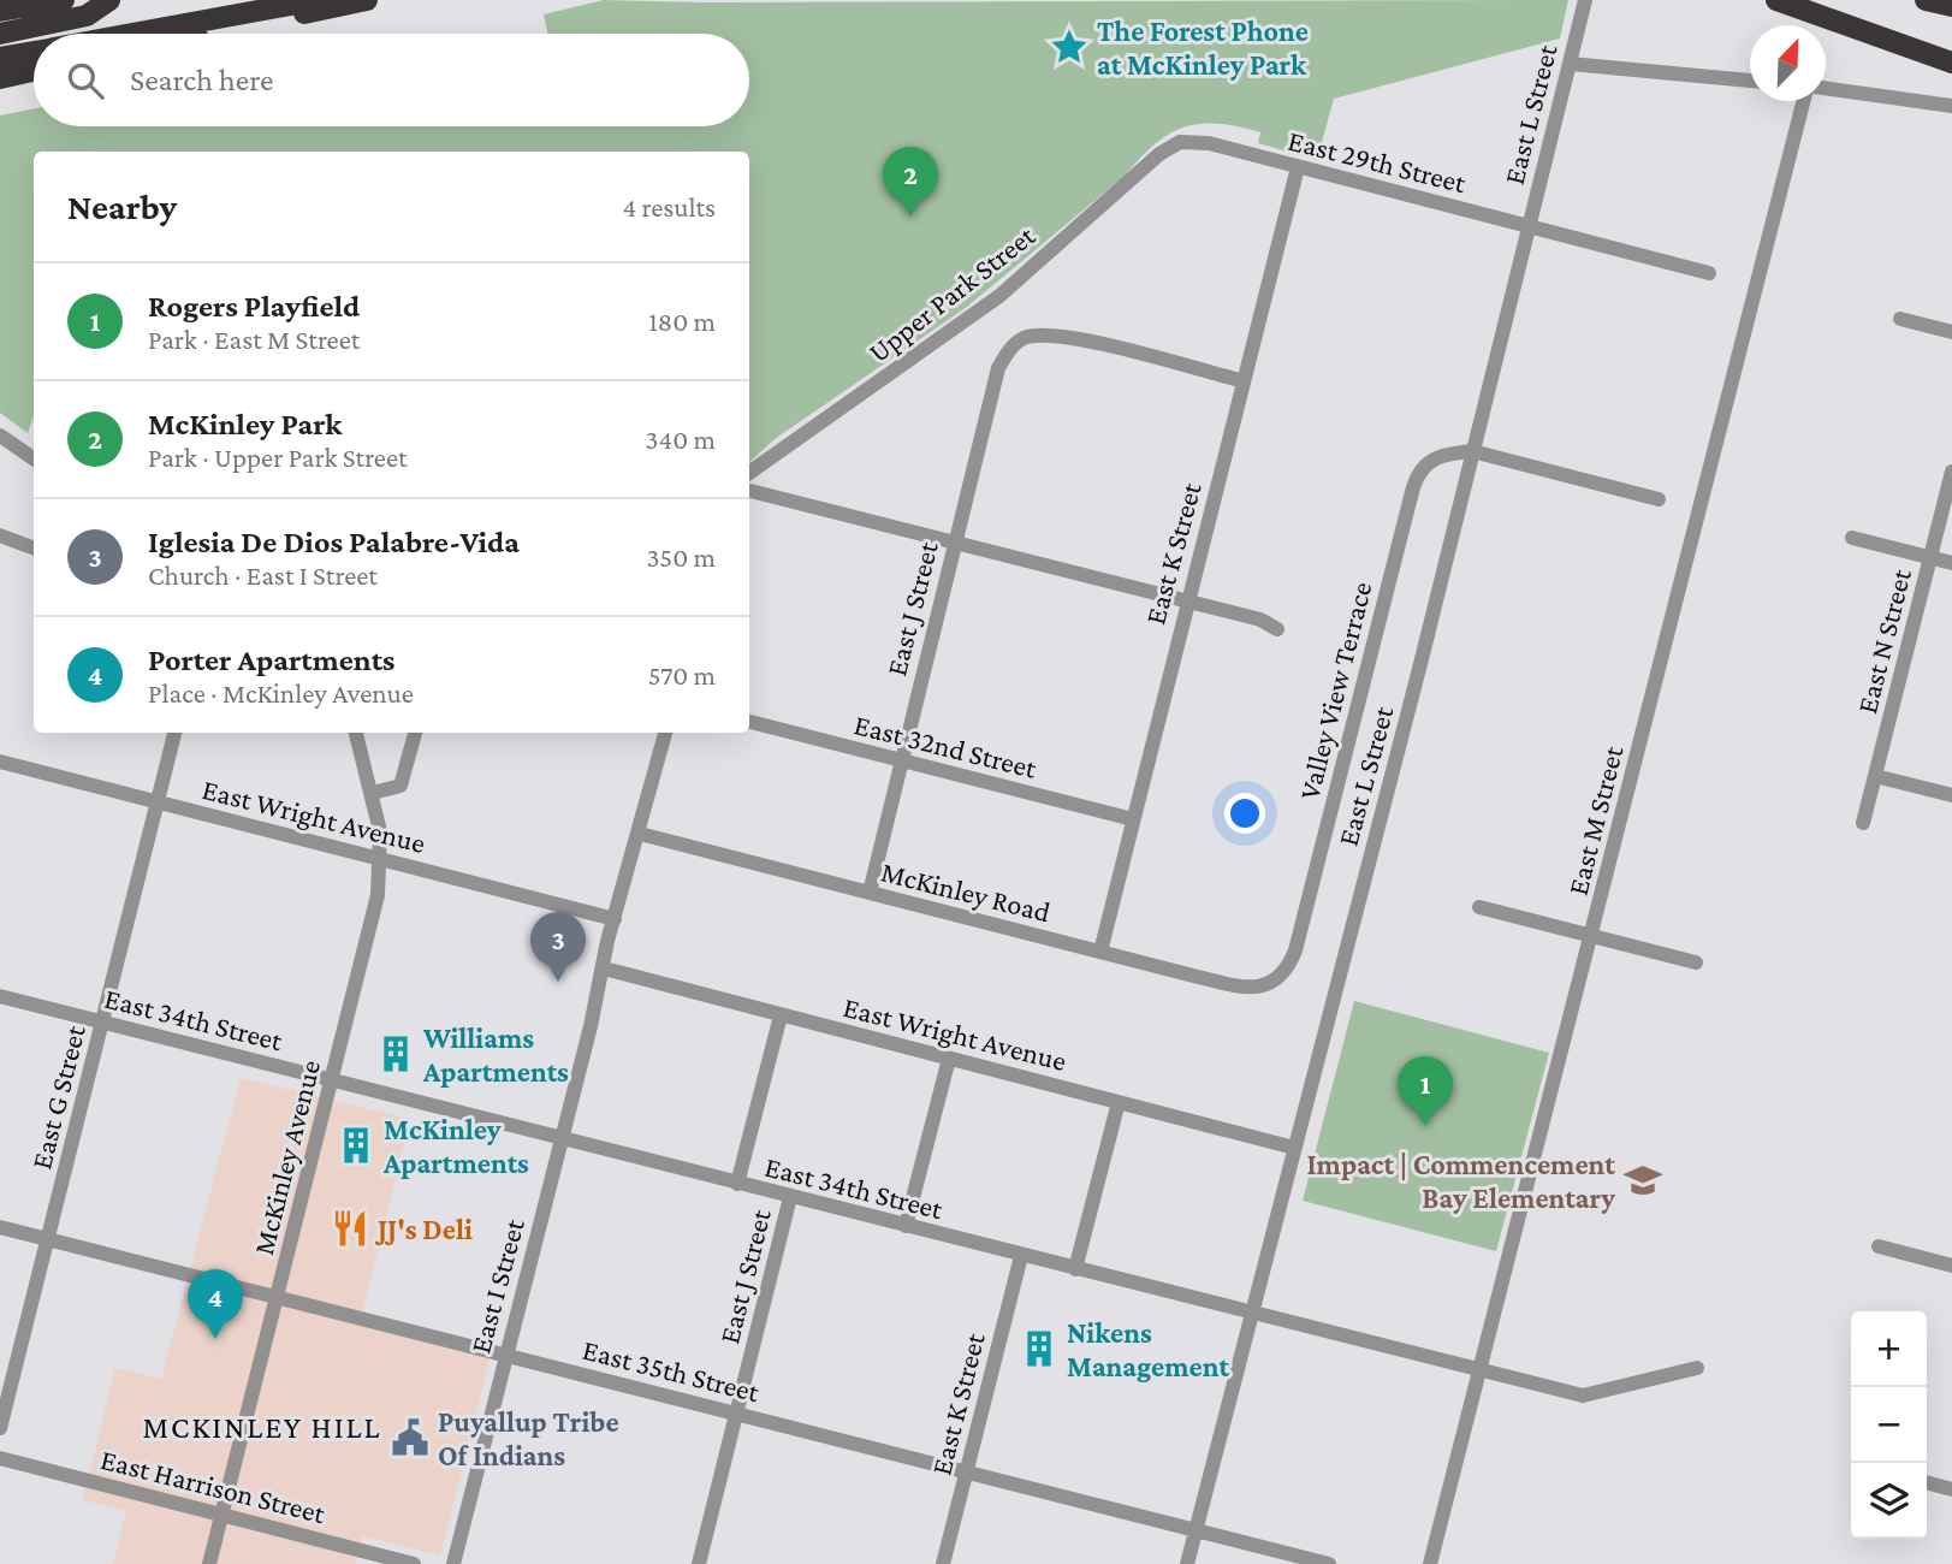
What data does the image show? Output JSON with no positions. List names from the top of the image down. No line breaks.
{"streets":{"street":["East L Street","East 29th Street","Upper Park Street","East K Street","East J Street","East N Street","Valley View Terrace","East 32nd Street","East Wright Avenue","East M Street","McKinley Road","East 34th Street","East G Street","McKinley Avenue","East I Street","East 35th Street","East Harrison Street"]},"crossings":[["East L Street","East 29th Street"],["East L Street","Valley View Terrace"],["East L Street","East Wright Avenue"],["East L Street","East 34th Street"],["East L Street","East 35th Street"],["East 29th Street","Upper Park Street"],["East 29th Street","East K Street"],["East K Street","East J Street"],["East K Street","East 32nd Street"],["East K Street","McKinley Road"],["East K Street","East 34th Street"],["East K Street","East 35th Street"],["East J Street","East 32nd Street"],["East J Street","East Wright Avenue"],["East J Street","McKinley Road"],["East J Street","East 34th Street"],["East J Street","East 35th Street"],["Valley View Terrace","McKinley Road"],["East Wright Avenue","East G Street"],["East Wright Avenue","McKinley Avenue"],["East Wright Avenue","East I Street"],["East M Street","East 34th Street"],["McKinley Road","East I Street"],["East 34th Street","East G Street"],["East 34th Street","McKinley Avenue"],["East 34th Street","East I Street"],["East G Street","East 35th Street"],["McKinley Avenue","East 35th Street"],["McKinley Avenue","East Harrison Street"],["East I Street","East 35th Street"]],"districts":["MCKINLEY HILL"],"places":{"place":["The Forest Phone at McKinley Park"],"building":["Williams Apartments","McKinley Apartments","Nikens Management"],"school or university":["Impact | Commencement Bay Elementary"],"restaurant":["JJ's Deli"],"public building":["Puyallup Tribe Of Indians"]},"north":"top right","page":{"search":"Search here","pins":["2","3","1","4"],"heading":["Nearby","4 results"],"list":[{"mark":"1","name":"Rogers Playfield","note":"Park · East M Street","value":"180 m"},{"mark":"2","name":"McKinley Park","note":"Park · Upper Park Street","value":"340 m"},{"mark":"3","name":"Iglesia De Dios Palabre-Vida","note":"Church · East I Street","value":"350 m"},{"mark":"4","name":"Porter Apartments","note":"Place · McKinley Avenue","value":"570 m"}],"map_buttons":["+","−"]}}
